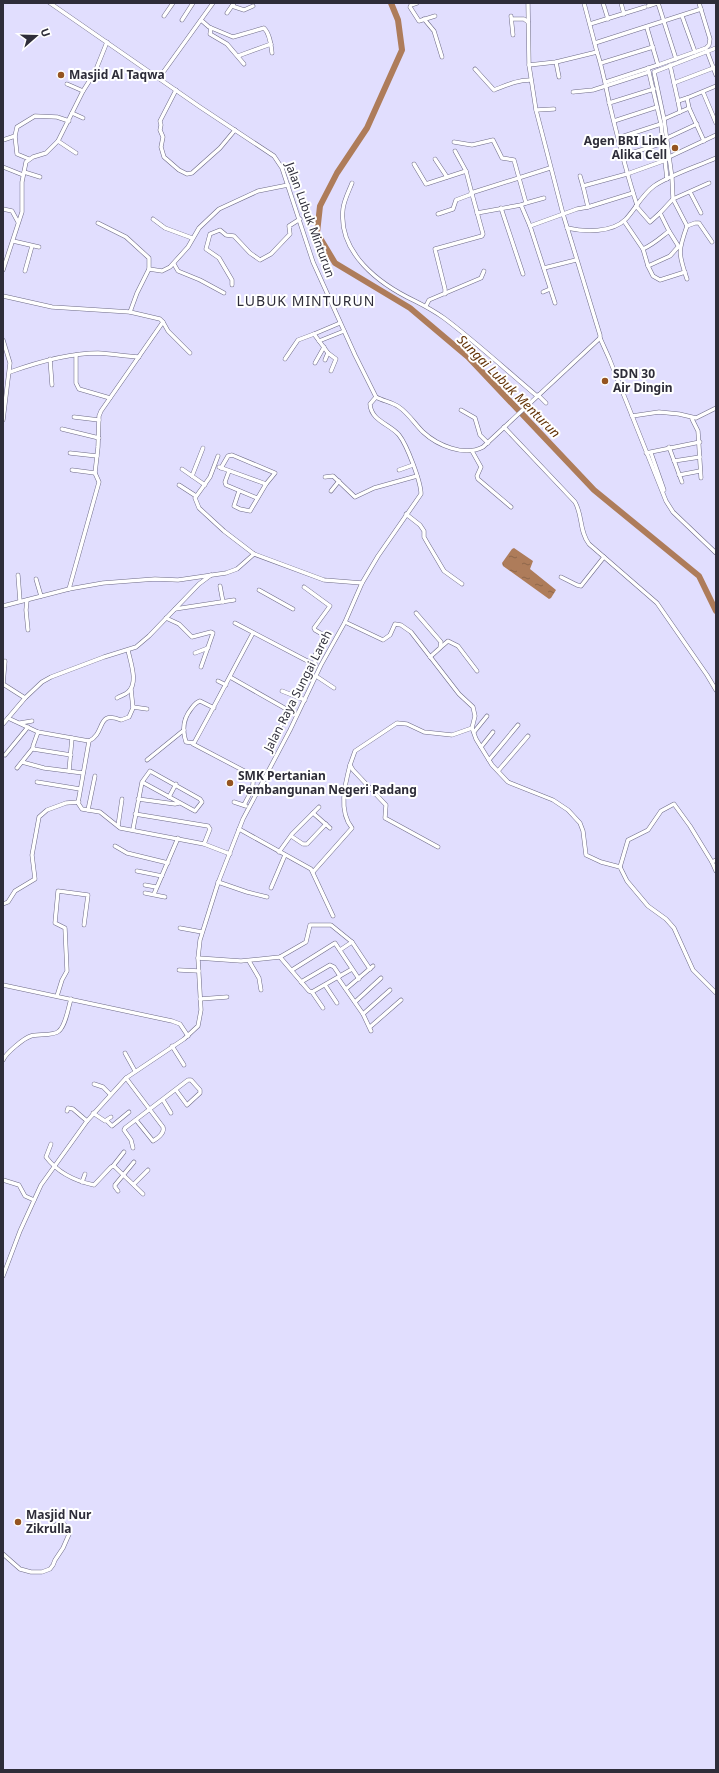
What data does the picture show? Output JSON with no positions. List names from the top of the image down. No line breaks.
{"streets":{"street":["Jalan Lubuk Minturun","Jalan Raya Sungai Lareh"]},"crossings":[["Jalan Lubuk Minturun","Jalan Raya Sungai Lareh"]],"districts":["LUBUK MINTURUN"],"water":["Sungai Lubuk Menturun"],"places":["Masjid Al Taqwa","Agen BRI Link Alika Cell","SDN 30 Air Dingin","SMK Pertanian Pembangunan Negeri Padang","Masjid Nur Zikrulla"],"north":"right"}
